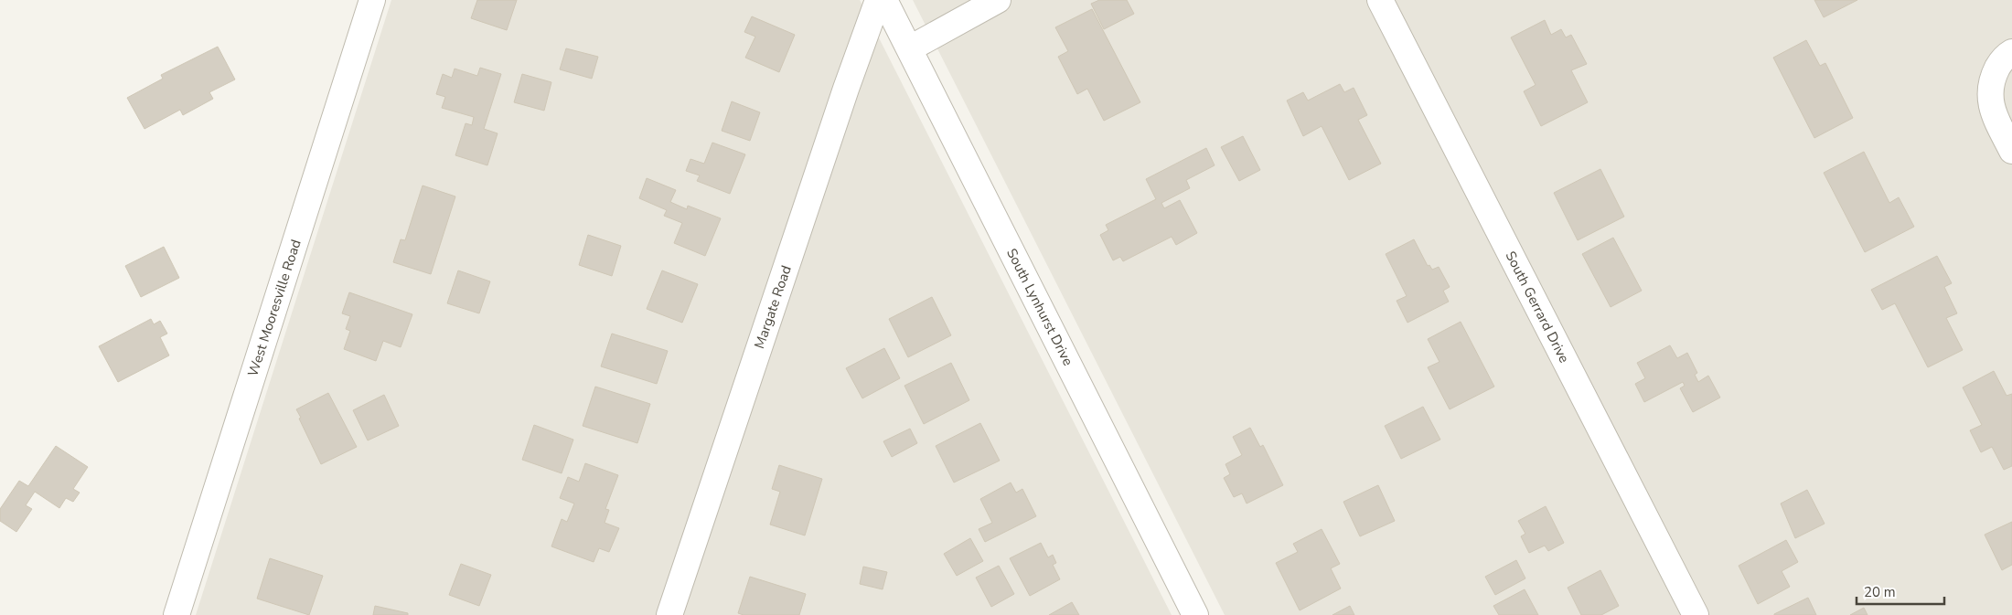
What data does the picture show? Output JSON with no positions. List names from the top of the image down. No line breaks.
{"streets":{"street":["Margate Road","South Lynhurst Drive","South Gerrard Drive","West Mooresville Road"]},"scale_bar":"20 m"}
